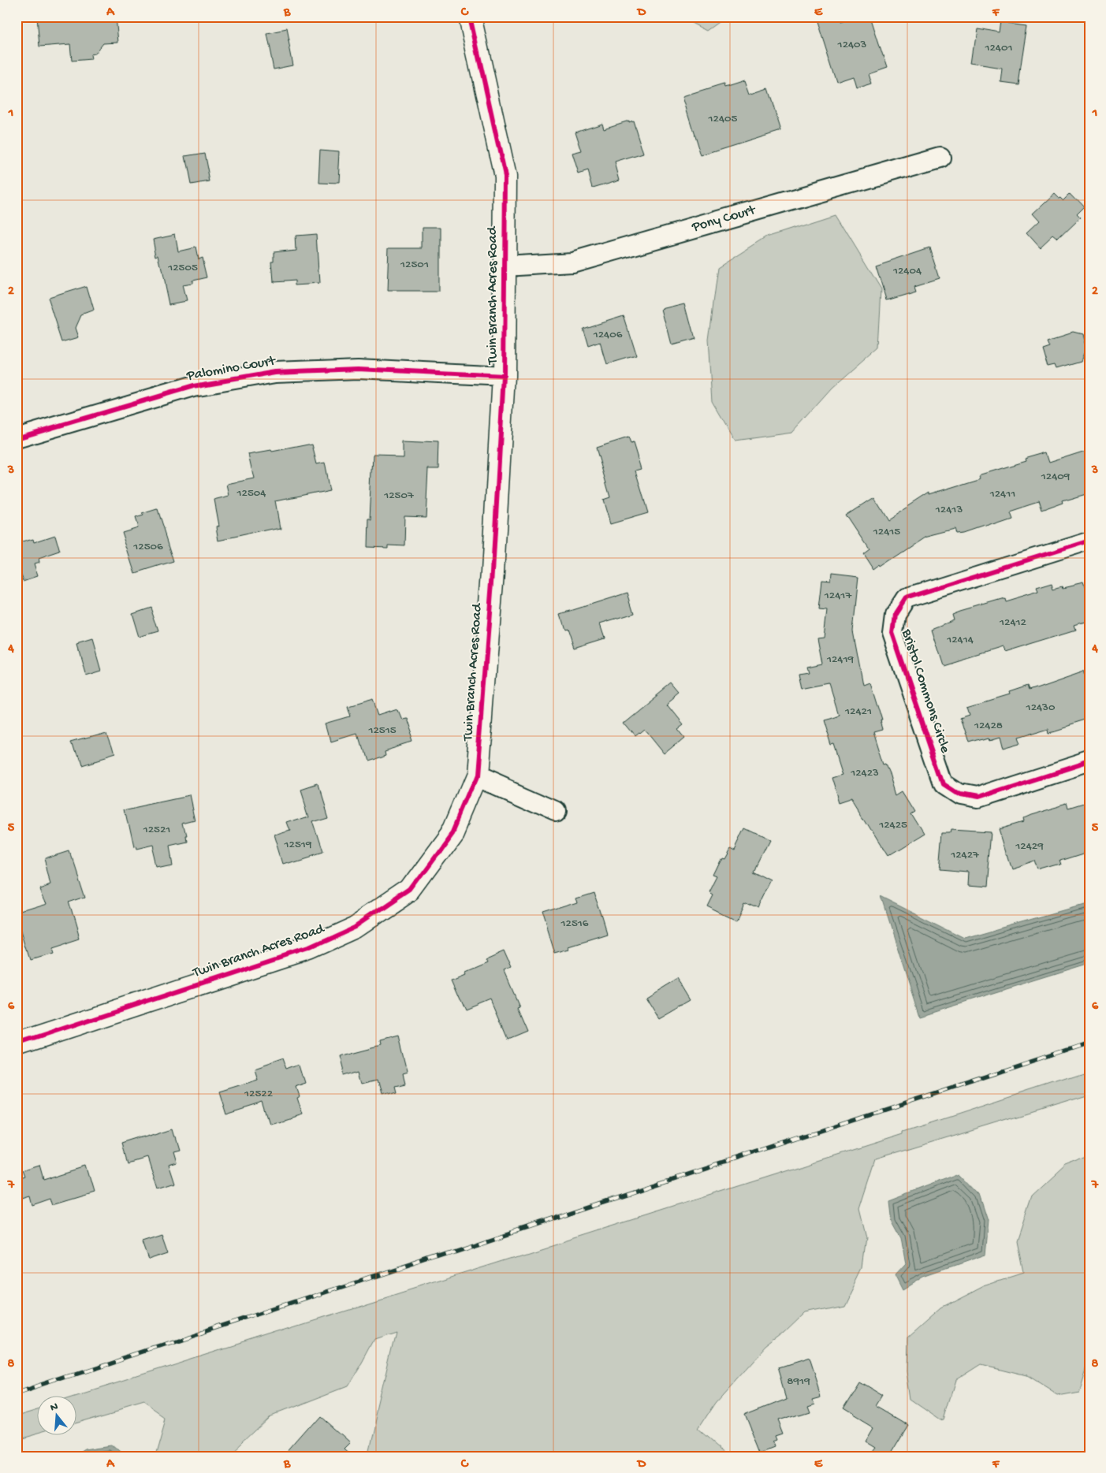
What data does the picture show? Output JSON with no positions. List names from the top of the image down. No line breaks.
{"streets":{"street":["Pony Court","Twin Branch Acres Road","Palomino Court","Bristol Commons Circle"]},"crossings":[["Pony Court","Twin Branch Acres Road"],["Twin Branch Acres Road","Palomino Court"]],"house_numbers":["12403","12401","12405","12501","12505","12404","12406","12409","12504","12411","12507","12413","12415","12506","12417","12412","12414","12419","12430","12421","12428","12515","12423","12425","12521","12519","12429","12427","12516","12522","8919"],"north":"top","grid":{"columns":["A","B","C","D","E","F"],"rows":["1","2","3","4","5","6","7","8"]}}
